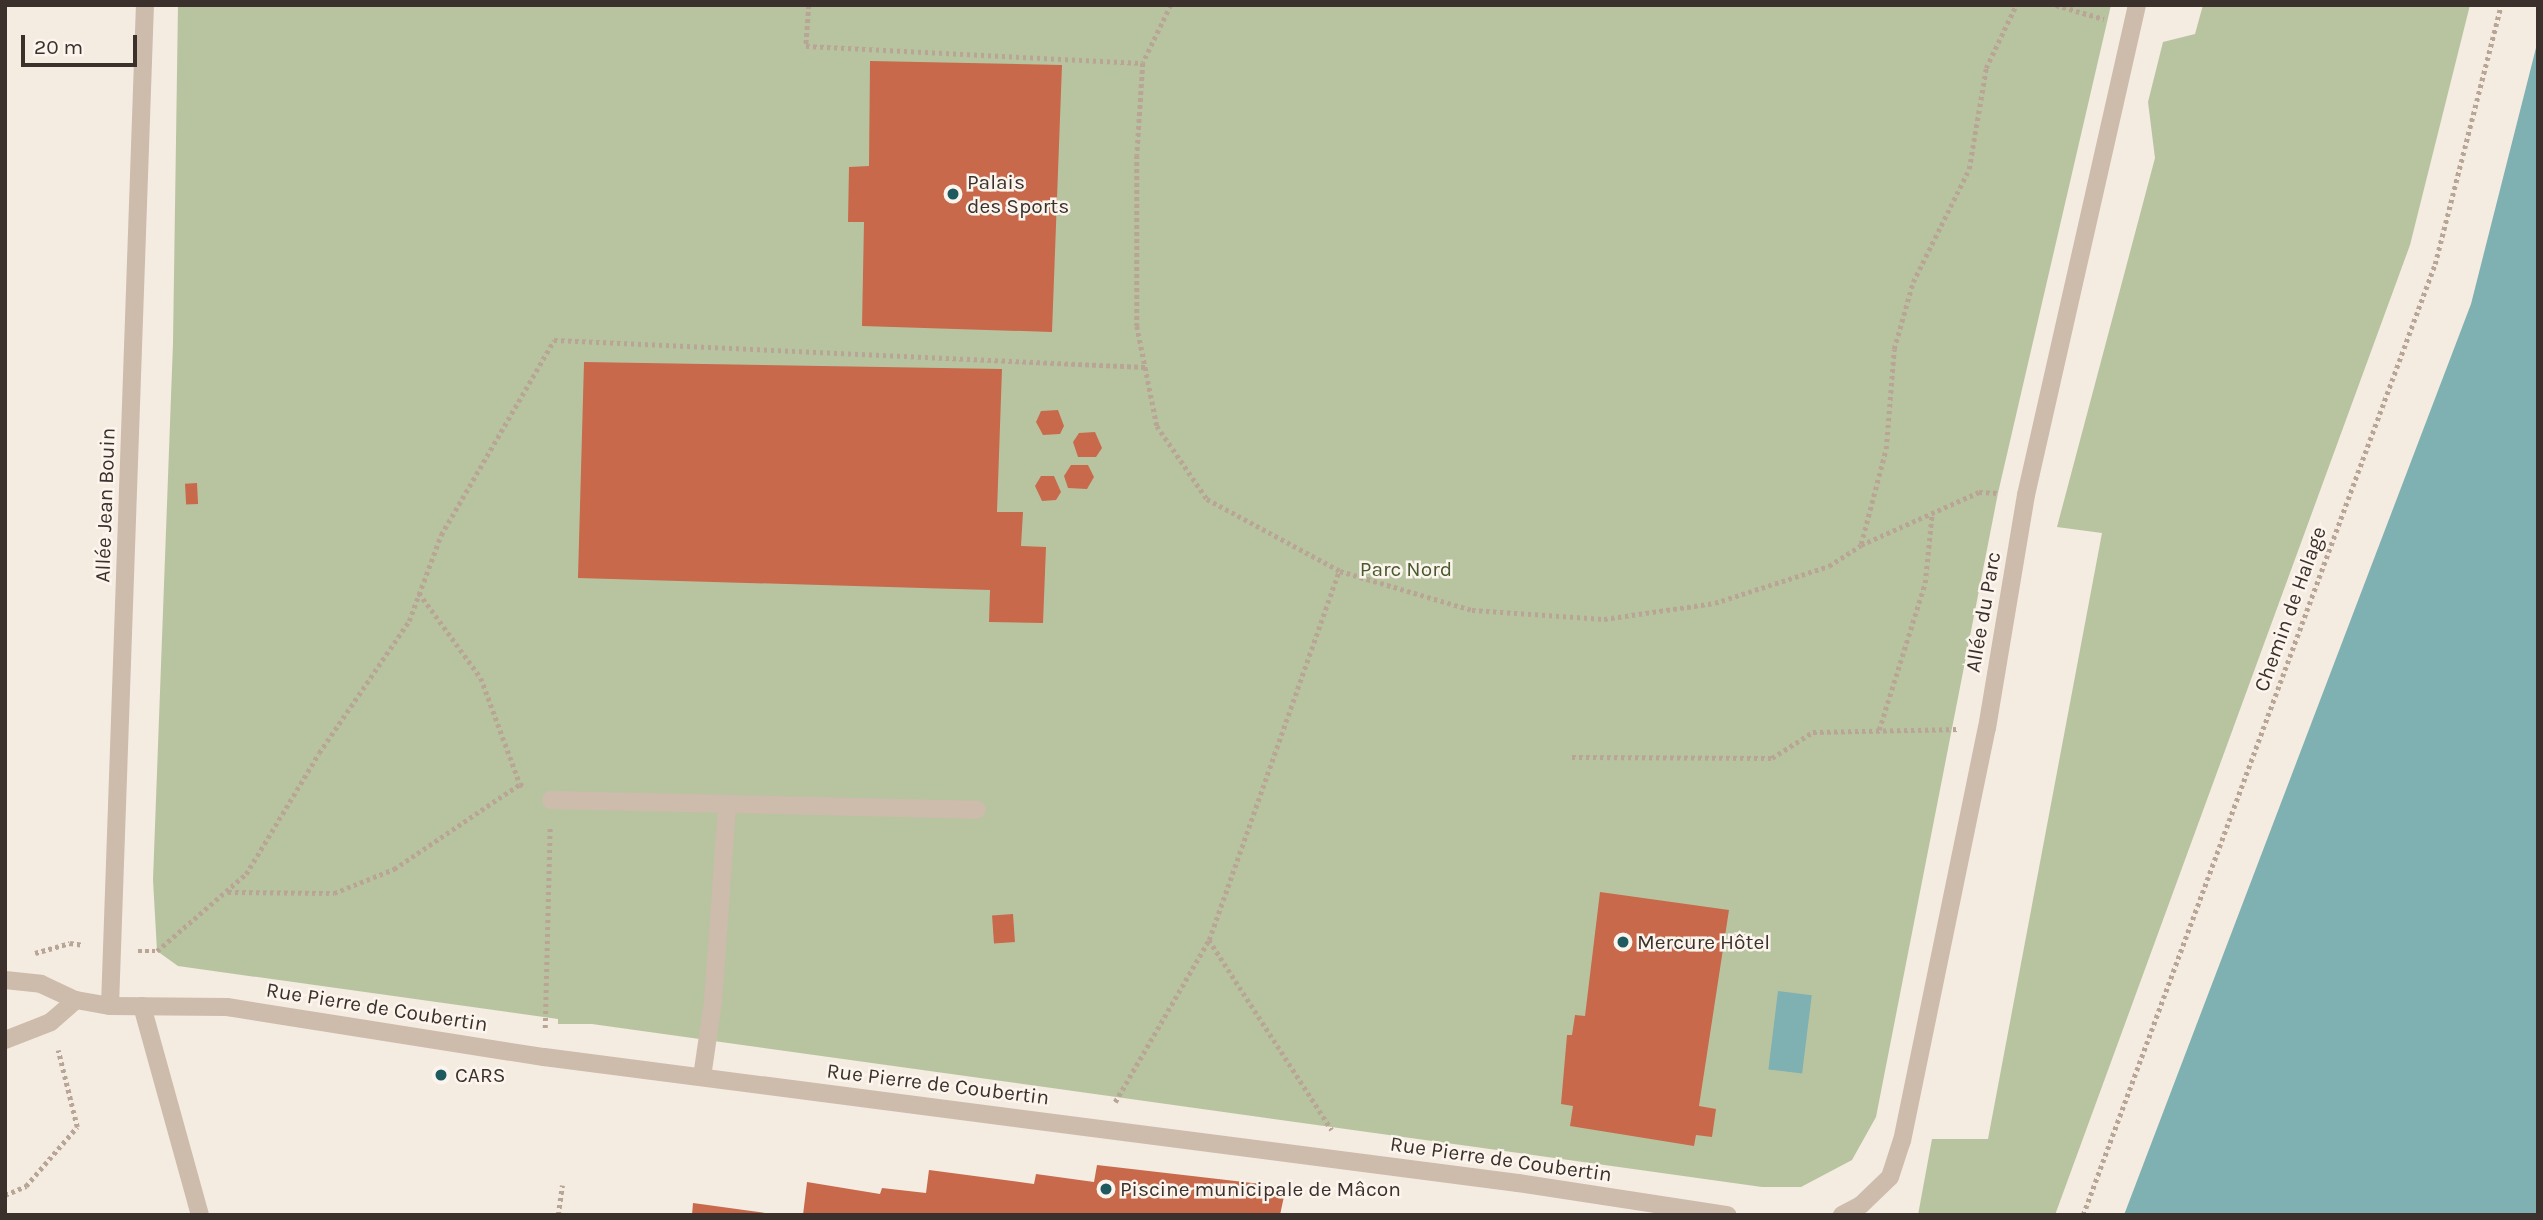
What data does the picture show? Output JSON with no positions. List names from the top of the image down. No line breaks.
{"streets":{"street":["Allée Jean Bouin","Allée du Parc","Rue Pierre de Coubertin"],"path":["Chemin de Halage"]},"crossings":[["Allée Jean Bouin","Rue Pierre de Coubertin"]],"parks":["Parc Nord"],"places":["Palais des Sports","Mercure Hôtel","CARS","Piscine municipale de Mâcon"],"scale_bar":"20 m"}
